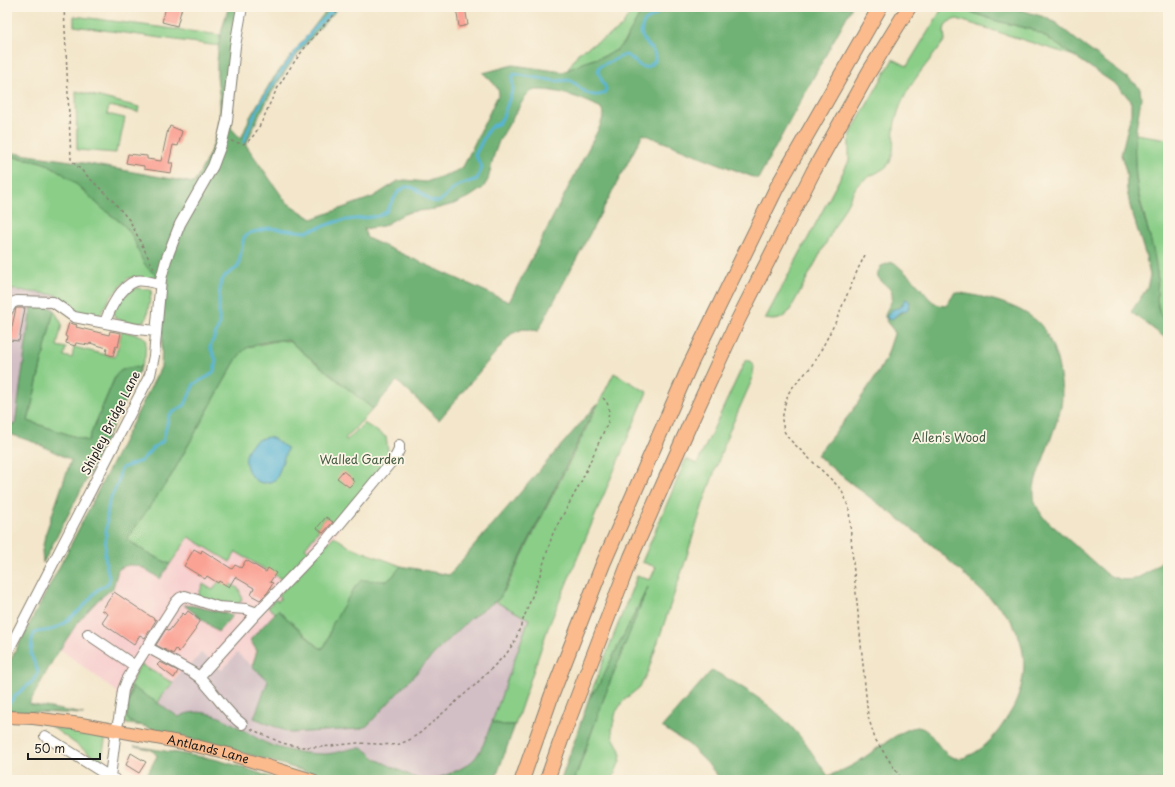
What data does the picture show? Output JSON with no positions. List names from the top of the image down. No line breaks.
{"streets":{"main road":["Antlands Lane"],"street":["Shipley Bridge Lane"]},"parks":["Allen's Wood","Walled Garden"],"scale_bar":"50 m"}
